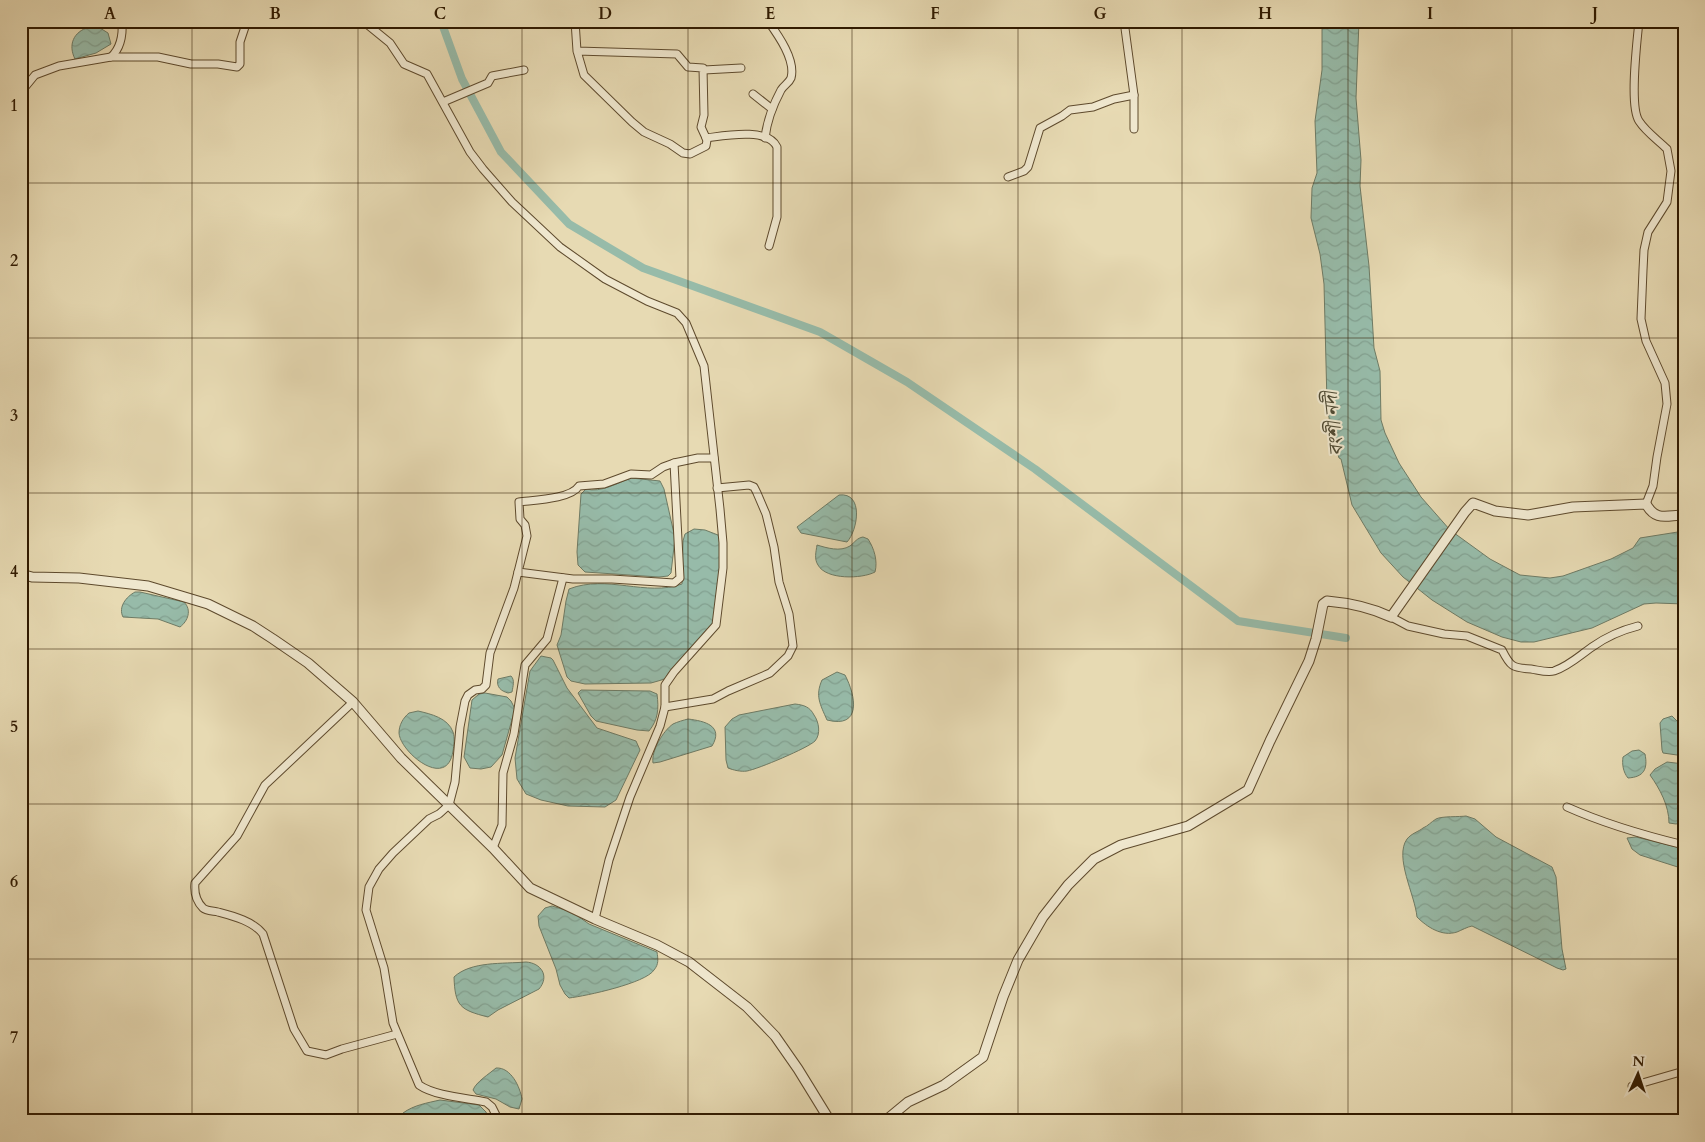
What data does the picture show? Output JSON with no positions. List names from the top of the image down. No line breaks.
{"water":["বংশী নদী"],"north":"top","grid":{"columns":["A","B","C","D","E","F","G","H","I","J"],"rows":["1","2","3","4","5","6","7"]}}
